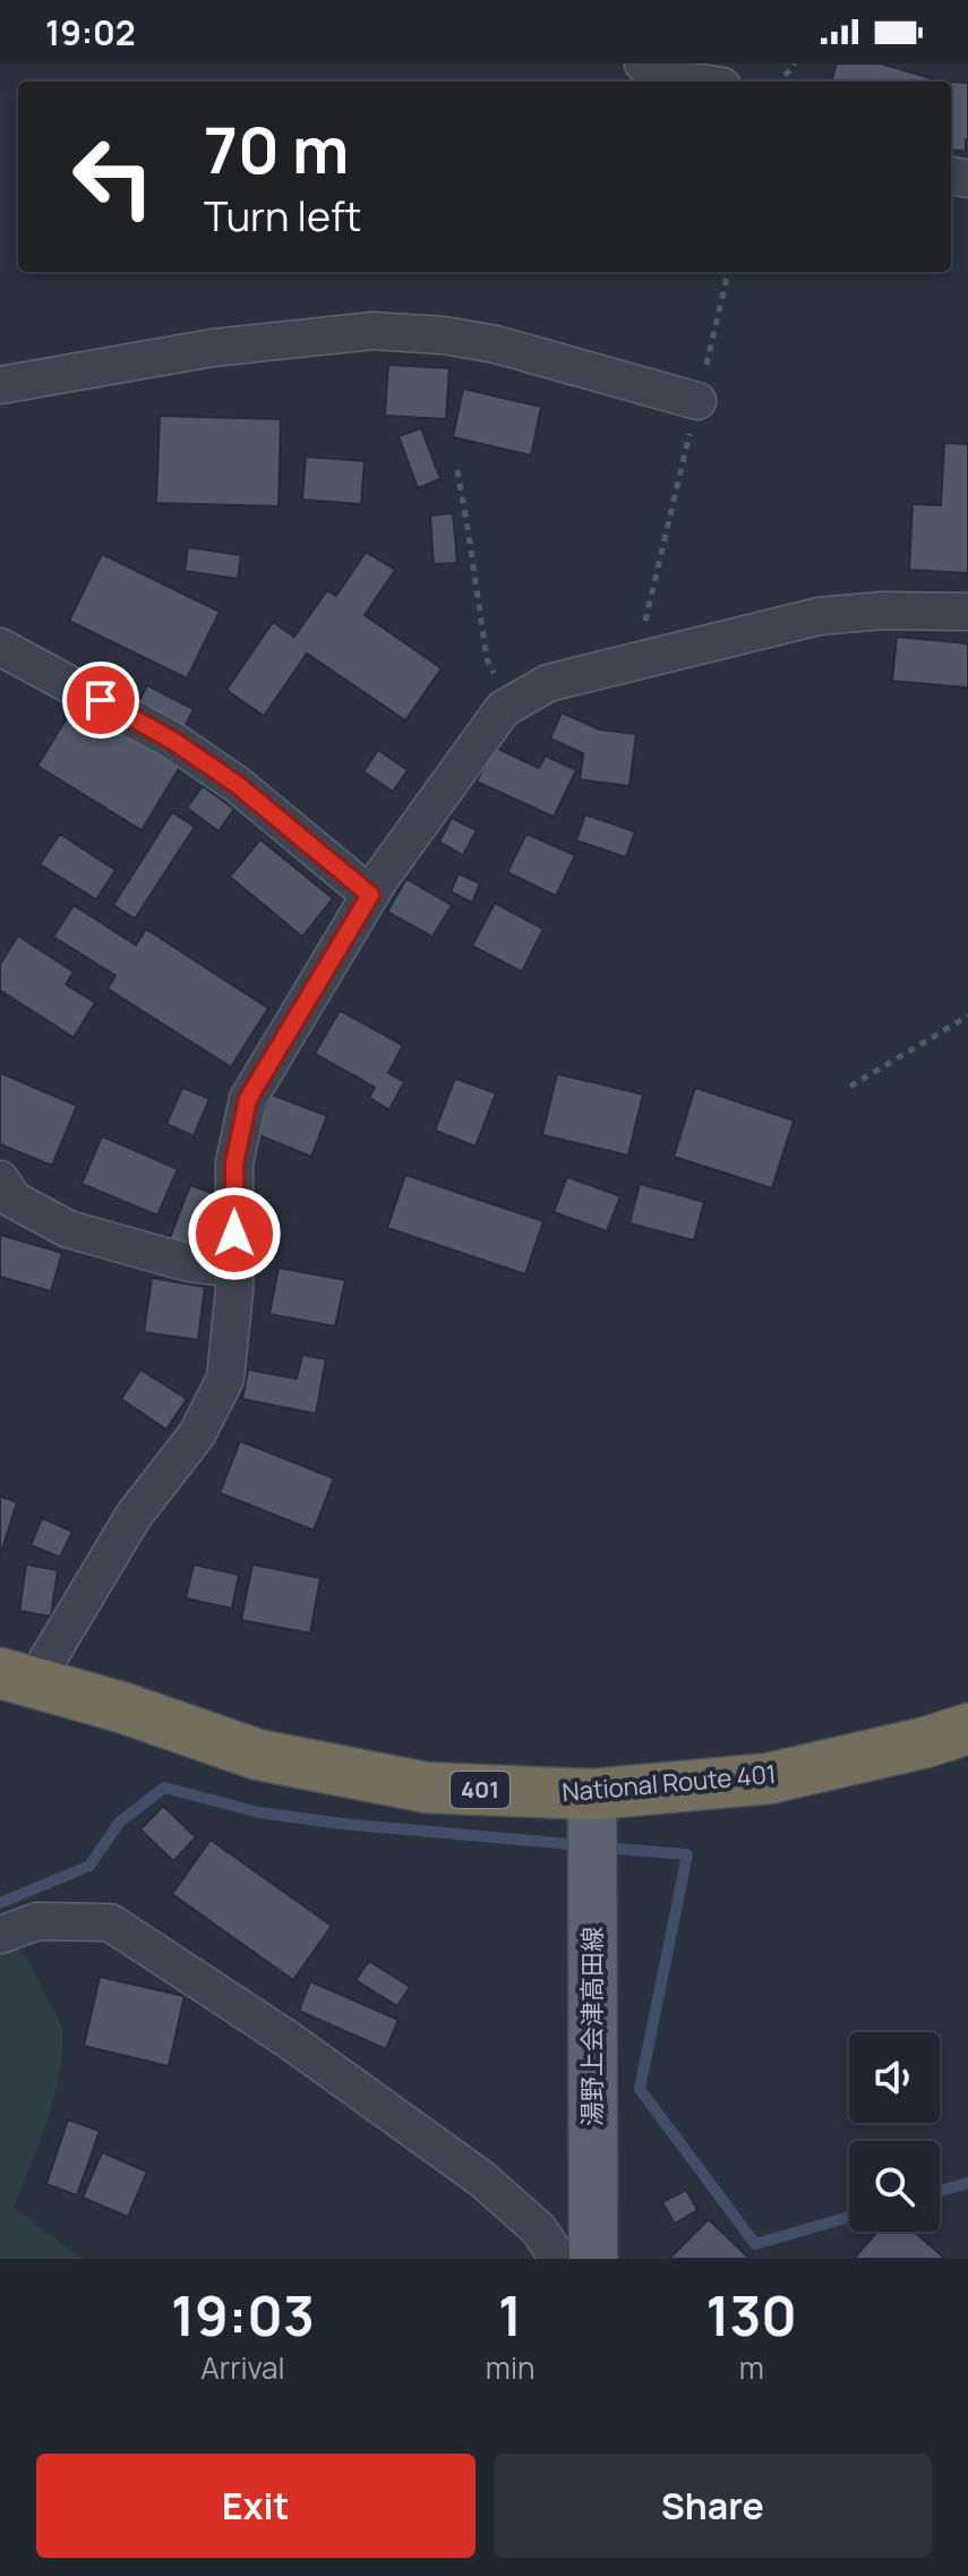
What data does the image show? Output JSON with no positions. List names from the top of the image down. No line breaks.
{"streets":{"highway":["National Route 401","401"],"main road":["湯野上会津高田線"]},"crossings":[["National Route 401","湯野上会津高田線"]],"page":{"status":"19:02","turn":["70 m","Turn left"],"eta":["19:03","Arrival","1","min","130","m"],"buttons":["Exit","Share"]}}
